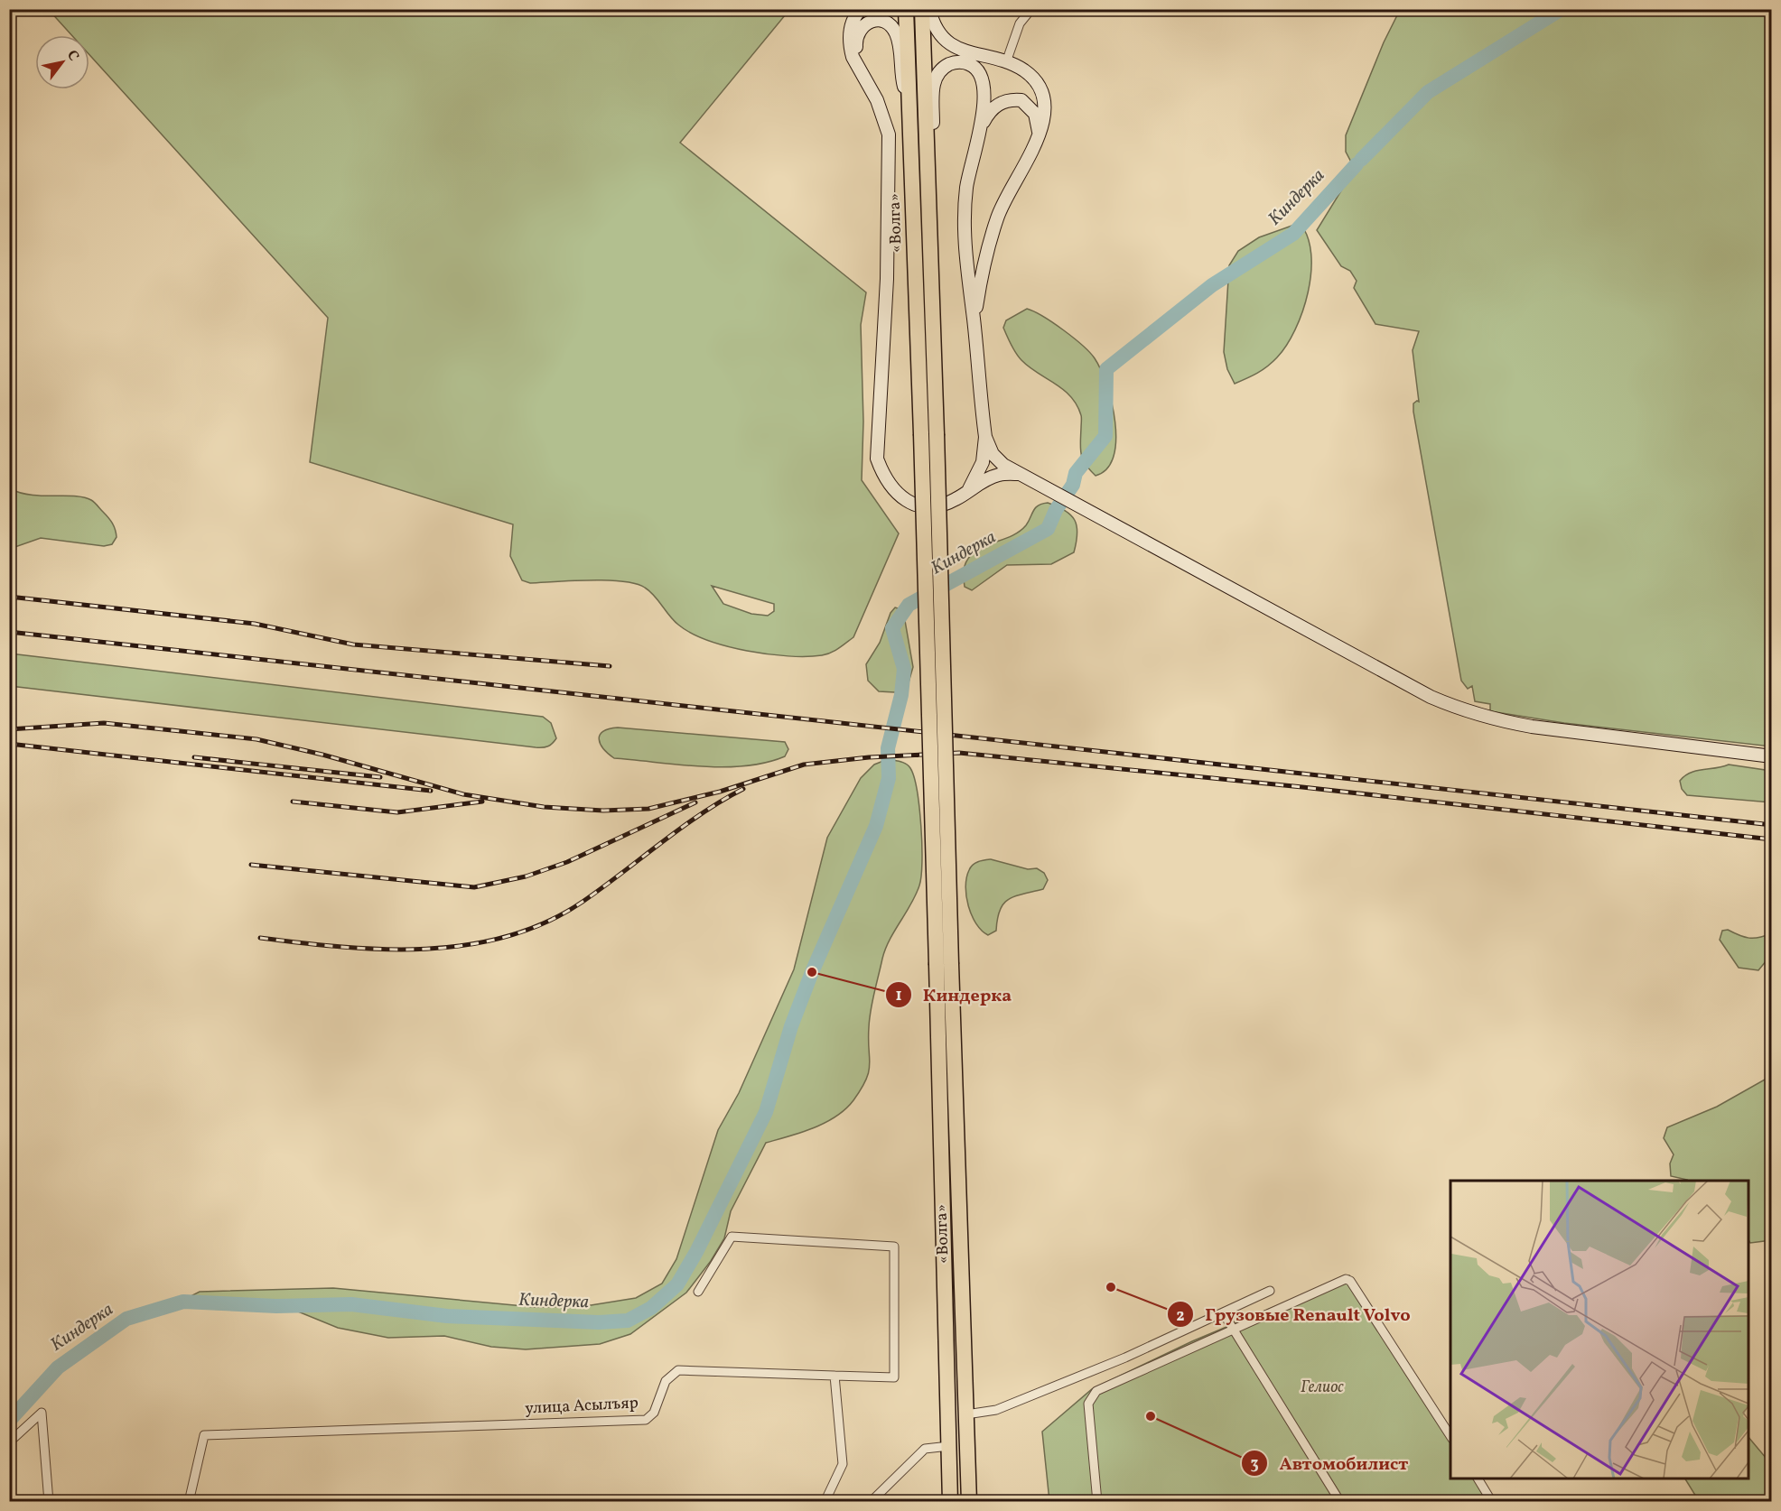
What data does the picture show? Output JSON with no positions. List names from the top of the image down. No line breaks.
{"streets":{"highway":["«Волга»"],"street":["улица Асылъяр"]},"water":["Киндерка"],"parks":["Гелиос"],"places":["Киндерка","Грузовые Renault Volvo","Автомобилист"],"north":"top right"}
